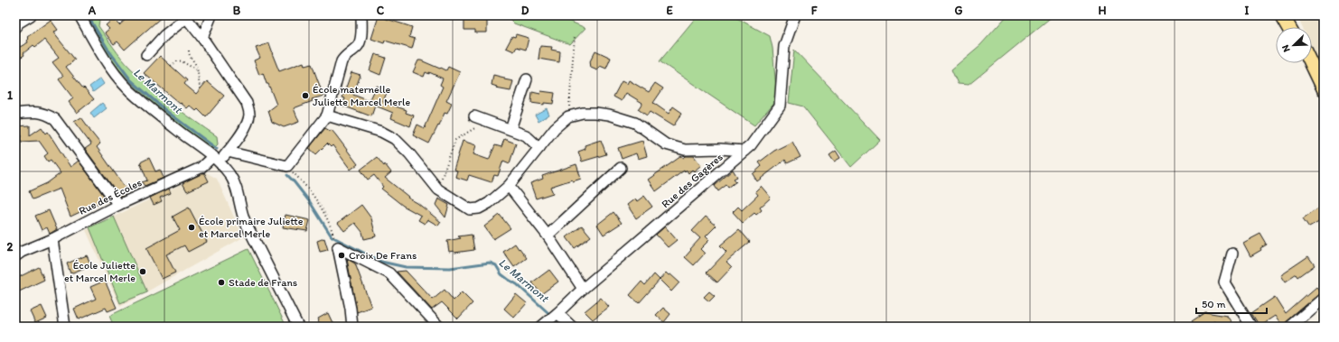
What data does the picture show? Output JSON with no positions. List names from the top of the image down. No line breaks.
{"streets":{"street":["Rue des Gagères","Rue des Écoles"]},"water":["Le Marmont"],"places":["École maternelle Juliette Marcel Merle","École primaire Juliette et Marcel Merle","Croix De Frans","École Juliette et Marcel Merle","Stade de Frans"],"scale_bar":"50 m","north":"bottom left","grid":{"columns":["A","B","C","D","E","F","G","H","I"],"rows":["1","2"]}}
